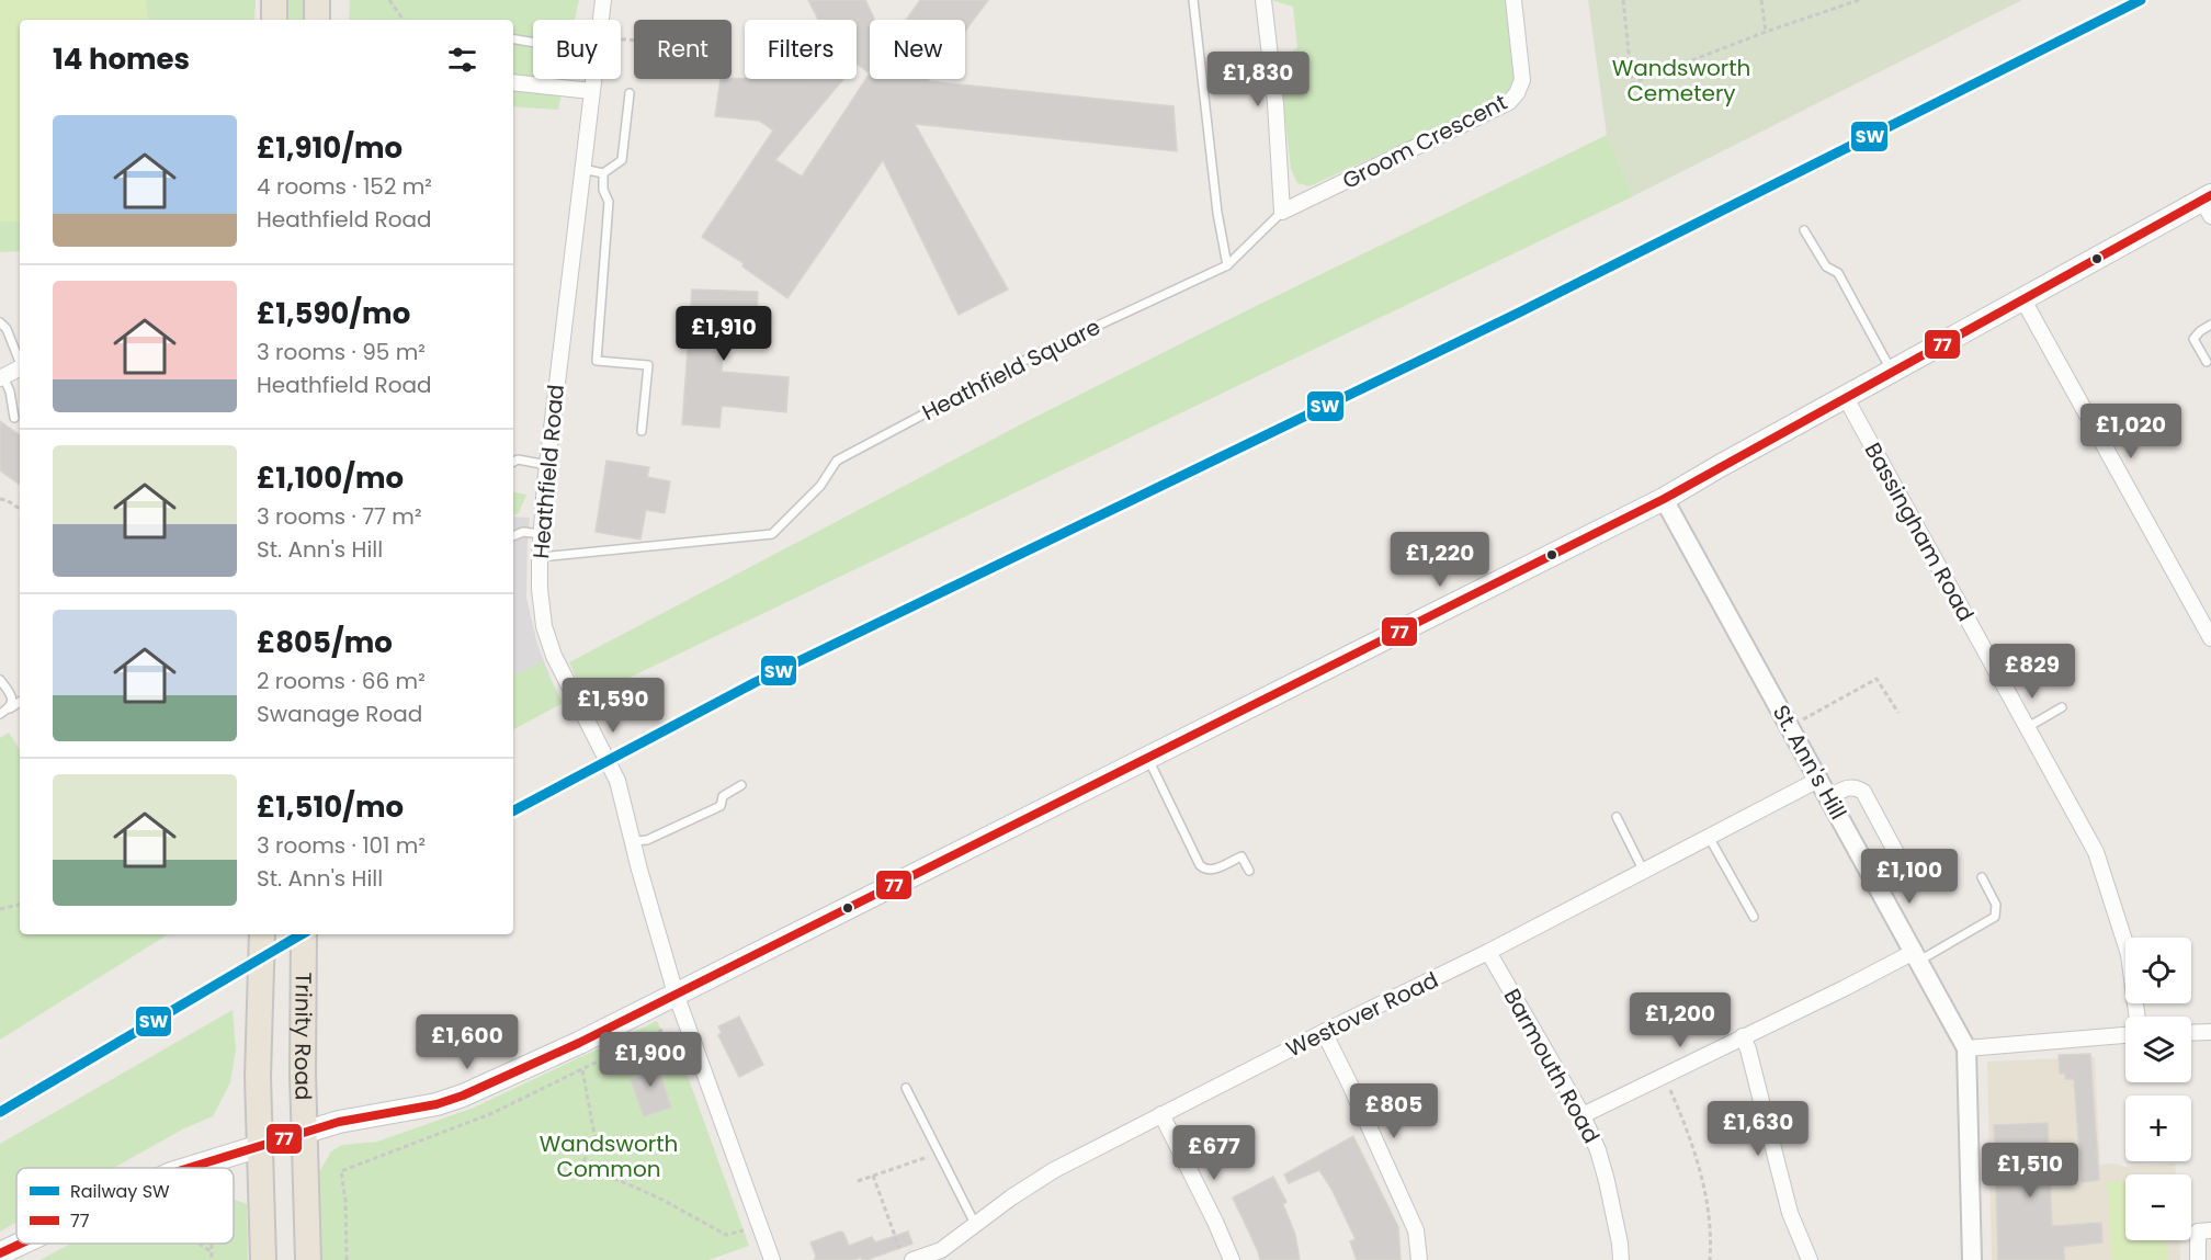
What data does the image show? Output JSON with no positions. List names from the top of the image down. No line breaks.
{"streets":{"highway":["Trinity Road"],"street":["Groom Crescent","Heathfield Road","Bassingham Road","St. Ann's Hill","Westover Road","Barmouth Road"],"lane":["Heathfield Square"]},"crossings":[["Groom Crescent","Heathfield Square"],["Heathfield Square","Heathfield Road"],["St. Ann's Hill","Westover Road"],["Westover Road","Barmouth Road"]],"parks":["Wandsworth Cemetery","Wandsworth Common"],"lines":["rail line SW","transit line 77"],"legend":["Railway SW","77"],"page":{"chip":["Buy","Rent","Filters","New"],"heading":"14 homes","price":["£1,830","£1,910","£1,020","£1,220","£829","£1,590","£1,100","£1,200","£1,600","£1,900","£805","£1,630","£677","£1,510"],"list":[{"name":"£1,910/mo","note":"4 rooms · 152 m² · Heathfield Road"},{"name":"£1,590/mo","note":"3 rooms · 95 m² · Heathfield Road"},{"name":"£1,100/mo","note":"3 rooms · 77 m² · St. Ann's Hill"},{"name":"£805/mo","note":"2 rooms · 66 m² · Swanage Road"},{"name":"£1,510/mo","note":"3 rooms · 101 m² · St. Ann's Hill"}],"map_buttons":["+","−"]}}
